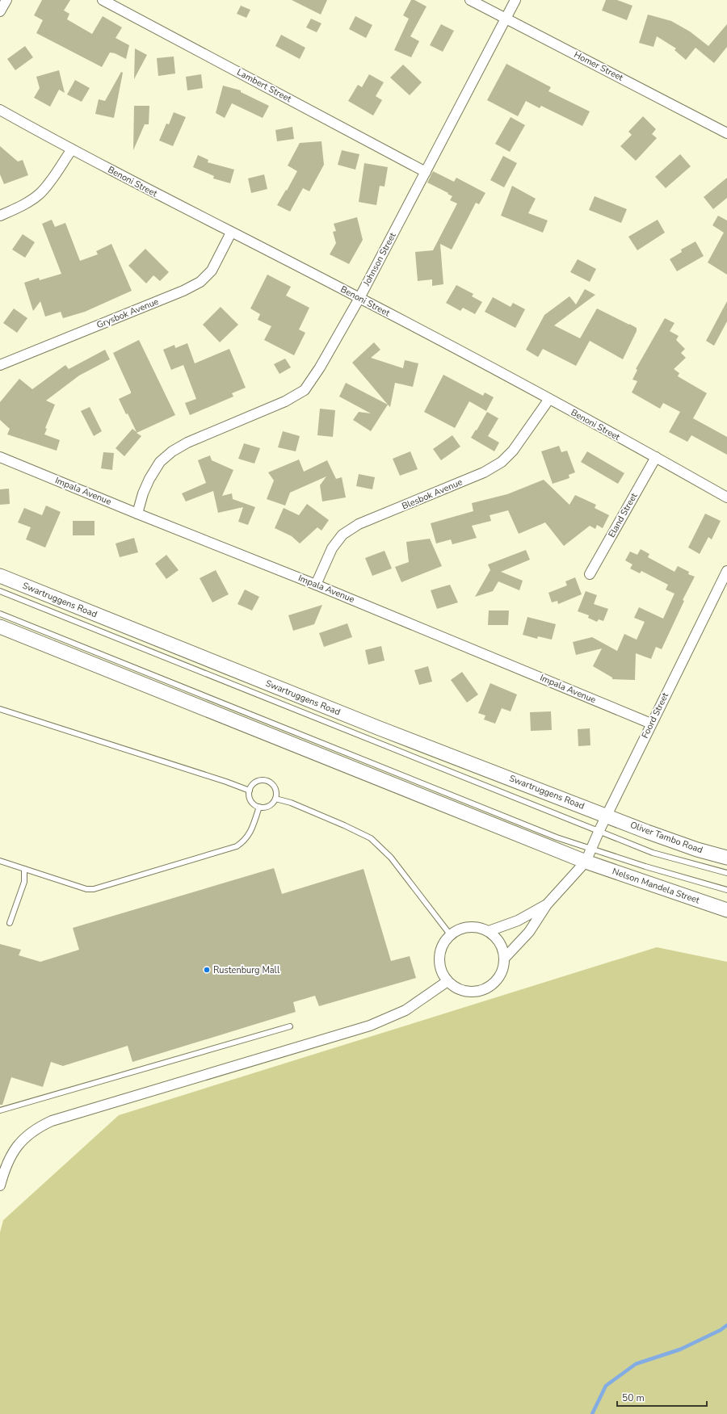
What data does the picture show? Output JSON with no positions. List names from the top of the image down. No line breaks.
{"streets":{"main road":["Swartruggens Road","Oliver Tambo Road","Nelson Mandela Street"],"street":["Homer Street","Lambert Street","Benoni Street","Johnson Street","Grysbok Avenue","Impala Avenue","Blesbok Avenue","Eland Street","Foord Street"]},"crossings":[["Homer Street","Johnson Street"],["Lambert Street","Johnson Street"],["Benoni Street","Johnson Street"],["Benoni Street","Grysbok Avenue"],["Benoni Street","Blesbok Avenue"],["Benoni Street","Eland Street"],["Johnson Street","Impala Avenue"],["Impala Avenue","Blesbok Avenue"],["Impala Avenue","Foord Street"],["Swartruggens Road","Foord Street"],["Swartruggens Road","Oliver Tambo Road"],["Foord Street","Oliver Tambo Road"],["Foord Street","Nelson Mandela Street"]],"places":["Rustenburg Mall"],"scale_bar":"50 m"}
